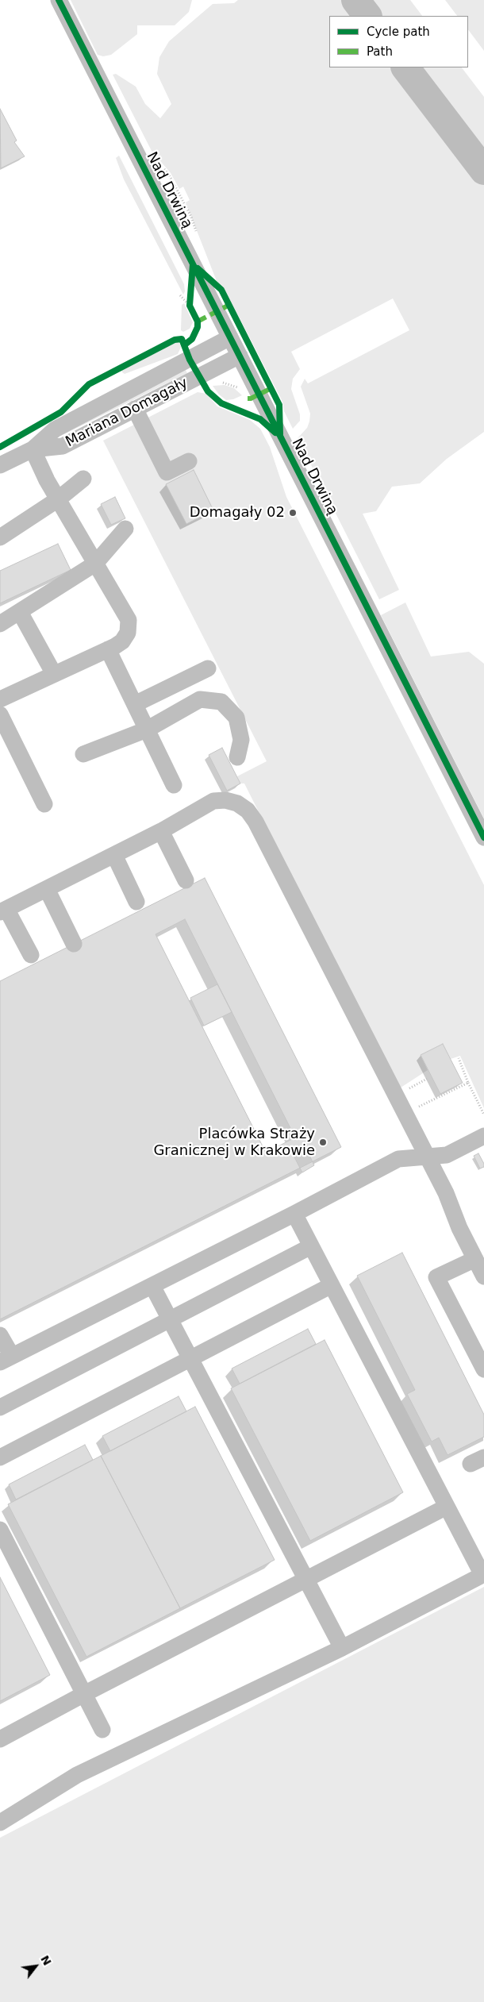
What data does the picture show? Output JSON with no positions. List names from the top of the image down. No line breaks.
{"streets":{"street":["Nad Drwiną","Mariana Domagały"]},"crossings":[["Nad Drwiną","Mariana Domagały"]],"places":["Domagały 02","Placówka Straży Granicznej w Krakowie"],"legend":["Cycle path","Path"],"north":"top right"}
